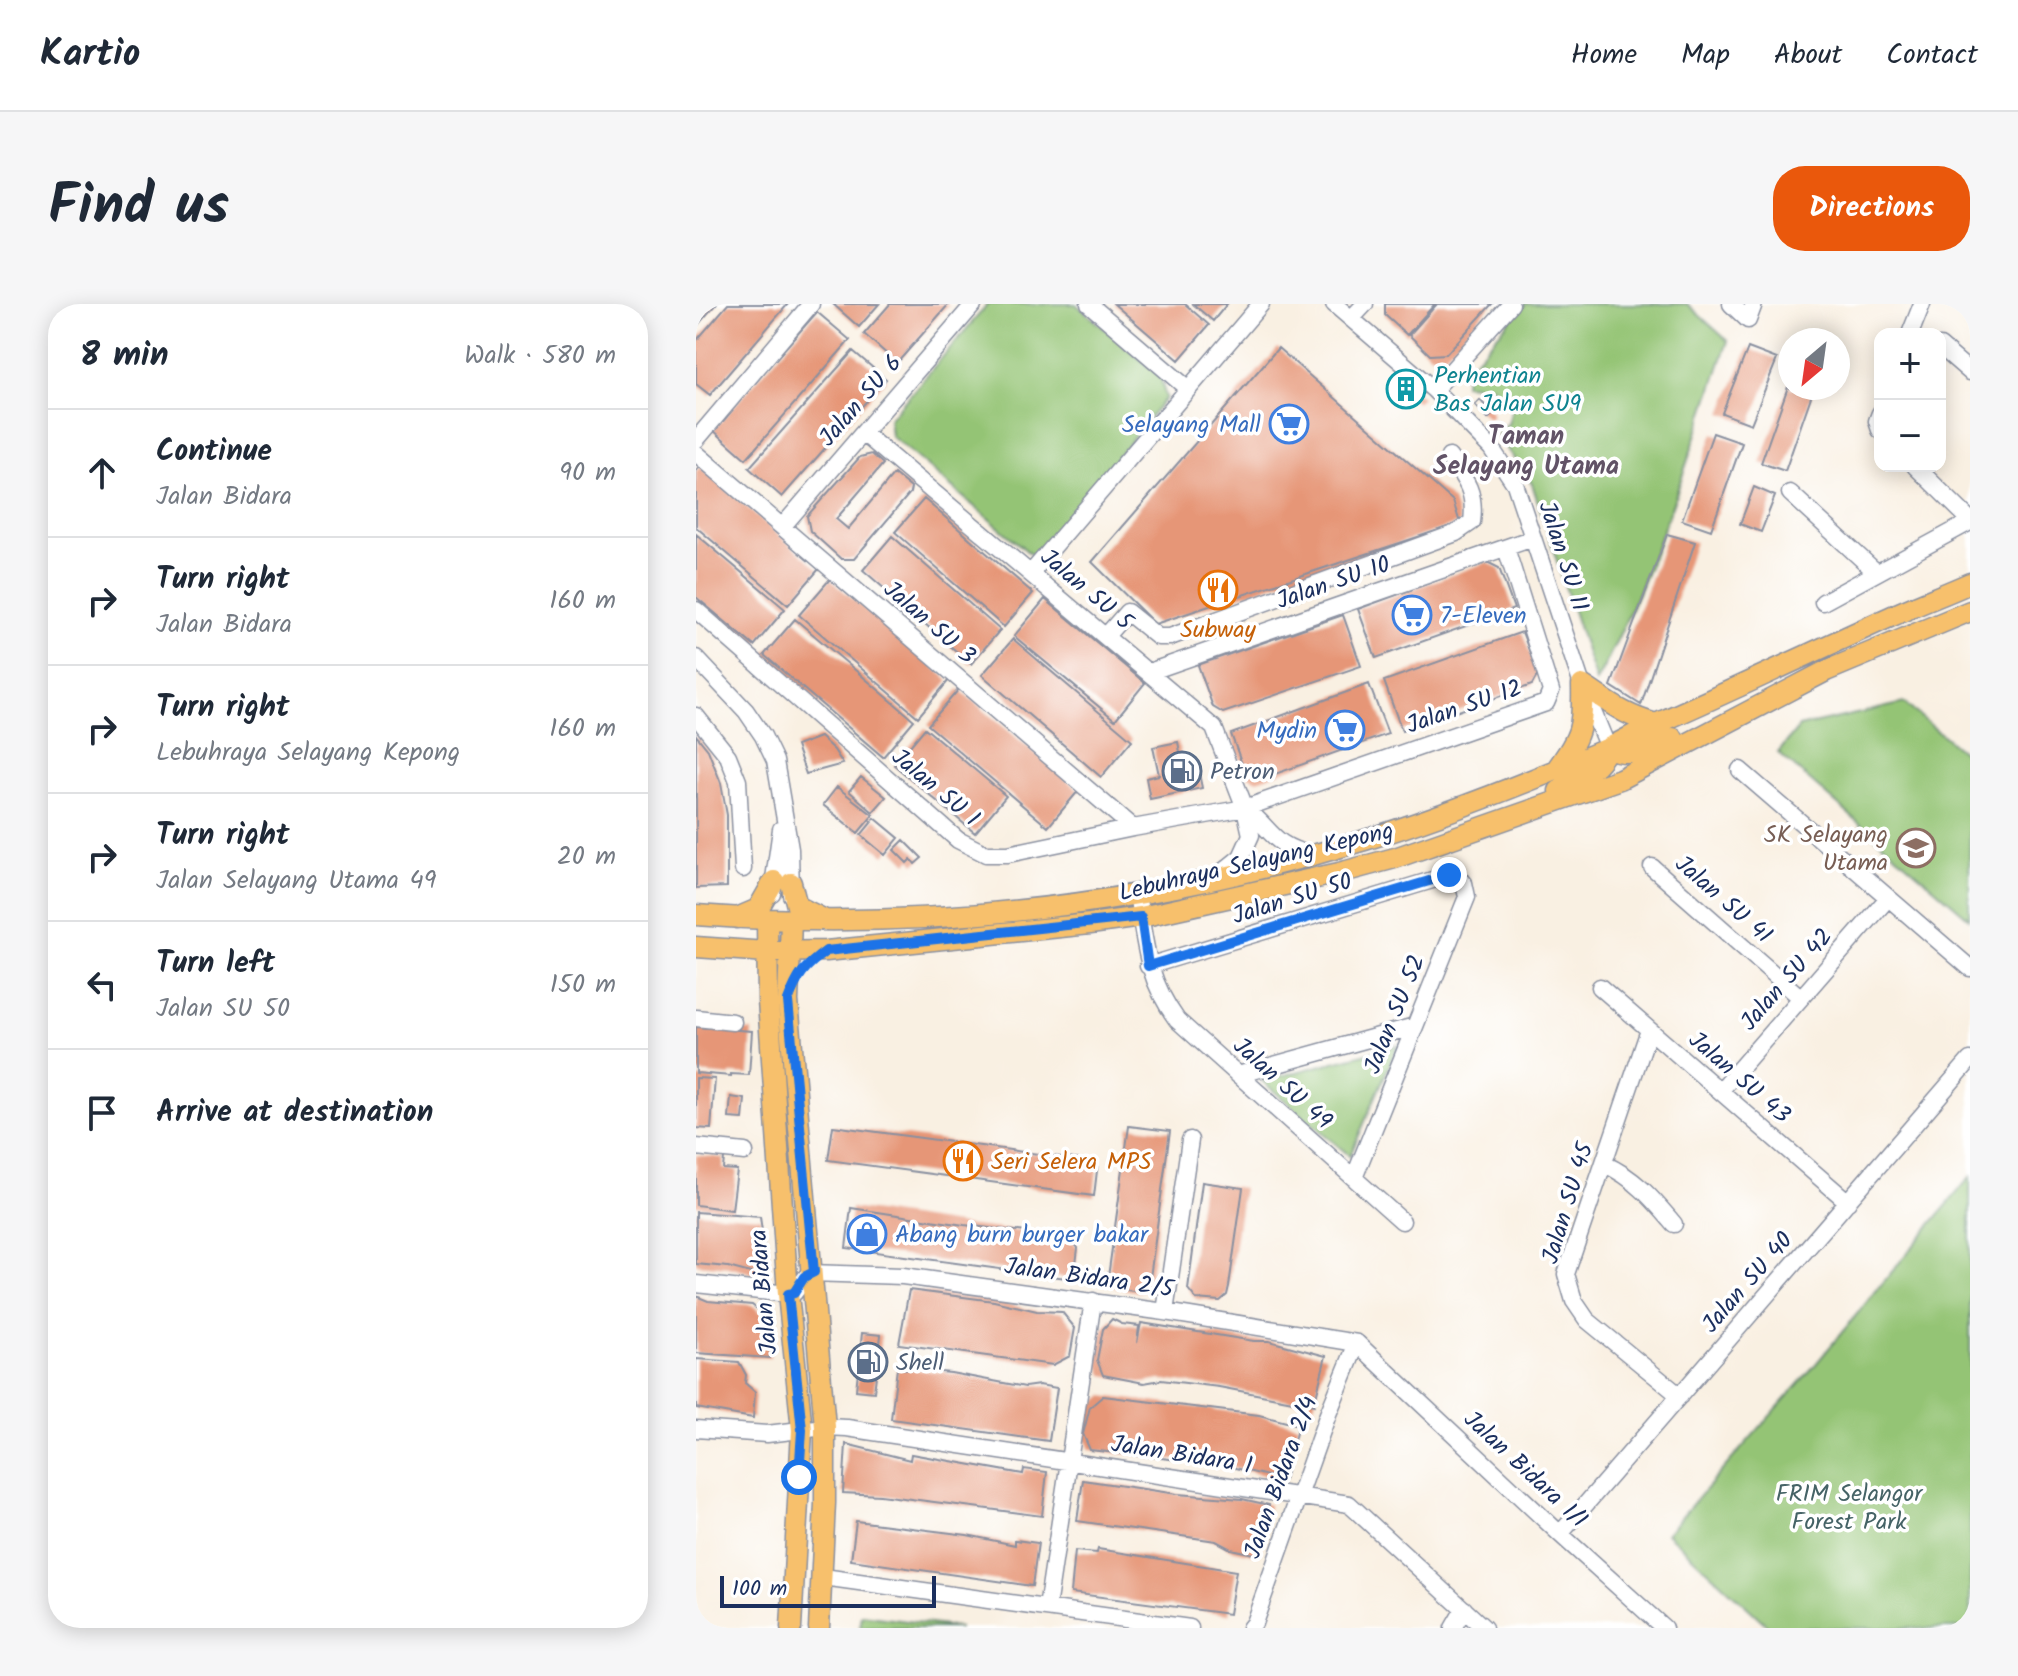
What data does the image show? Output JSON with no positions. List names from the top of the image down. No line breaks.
{"streets":{"main road":["Lebuhraya Selayang Kepong","Jalan Bidara"],"street":["Jalan SU 6","Jalan SU 11","Jalan SU 10","Jalan SU 5","Jalan SU 3","Jalan SU 12","Jalan SU 1","Jalan SU 50","Jalan SU 41","Jalan SU 42","Jalan SU 52","Jalan SU 43","Jalan SU 49","Jalan SU 45","Jalan Bidara 2/5","Jalan SU 40","Jalan Bidara 1","Jalan Bidara 1/1","Jalan Bidara 2/4"]},"crossings":[["Jalan SU 6","Jalan SU 5"],["Jalan SU 6","Jalan SU 3"],["Jalan SU 11","Jalan SU 10"],["Jalan SU 11","Lebuhraya Selayang Kepong"],["Jalan SU 10","Jalan SU 5"],["Jalan SU 10","Jalan SU 12"],["Jalan SU 5","Jalan SU 12"],["Jalan SU 5","Jalan SU 1"],["Jalan SU 5","Lebuhraya Selayang Kepong"],["Jalan SU 3","Jalan SU 1"],["Jalan SU 12","Jalan SU 1"],["Lebuhraya Selayang Kepong","Jalan SU 49"],["Lebuhraya Selayang Kepong","Jalan Bidara"],["Jalan SU 50","Jalan SU 52"],["Jalan SU 50","Jalan SU 49"],["Jalan SU 41","Jalan SU 42"],["Jalan SU 42","Jalan SU 43"],["Jalan SU 52","Jalan SU 49"],["Jalan SU 43","Jalan SU 45"],["Jalan SU 43","Jalan SU 40"],["Jalan SU 45","Jalan SU 40"],["Jalan Bidara 2/5","Jalan Bidara"],["Jalan Bidara 2/5","Jalan Bidara 1/1"],["Jalan Bidara 2/5","Jalan Bidara 2/4"],["Jalan SU 40","Jalan Bidara 1/1"],["Jalan Bidara","Jalan Bidara 1"],["Jalan Bidara 1","Jalan Bidara 2/4"],["Jalan Bidara 1/1","Jalan Bidara 2/4"]],"districts":["Taman Selayang Utama"],"parks":["FRIM Selangor Forest Park"],"places":{"building":["Perhentian Bas Jalan SU9"],"supermarket":["Selayang Mall","7-Eleven","Mydin"],"restaurant":["Subway","Seri Selera MPS"],"fuel station":["Petron","Shell"],"school or university":["SK Selayang Utama"],"shop":["Abang burn burger bakar"]},"scale_bar":"100 m","north":"bottom left","page":{"header":"Kartio","nav":["Home","Map","About","Contact"],"title":"Find us","buttons":"Directions","heading":["8 min","Walk · 580 m"],"map_buttons":["+","−"],"list":[["Continue","Jalan Bidara","90 m"],["Turn right","Jalan Bidara","160 m"],["Turn right","Lebuhraya Selayang Kepong","160 m"],["Turn right","Jalan Selayang Utama 49","20 m"],["Turn left","Jalan SU 50","150 m"],"Arrive at destination"],"scale":"100 m"}}
